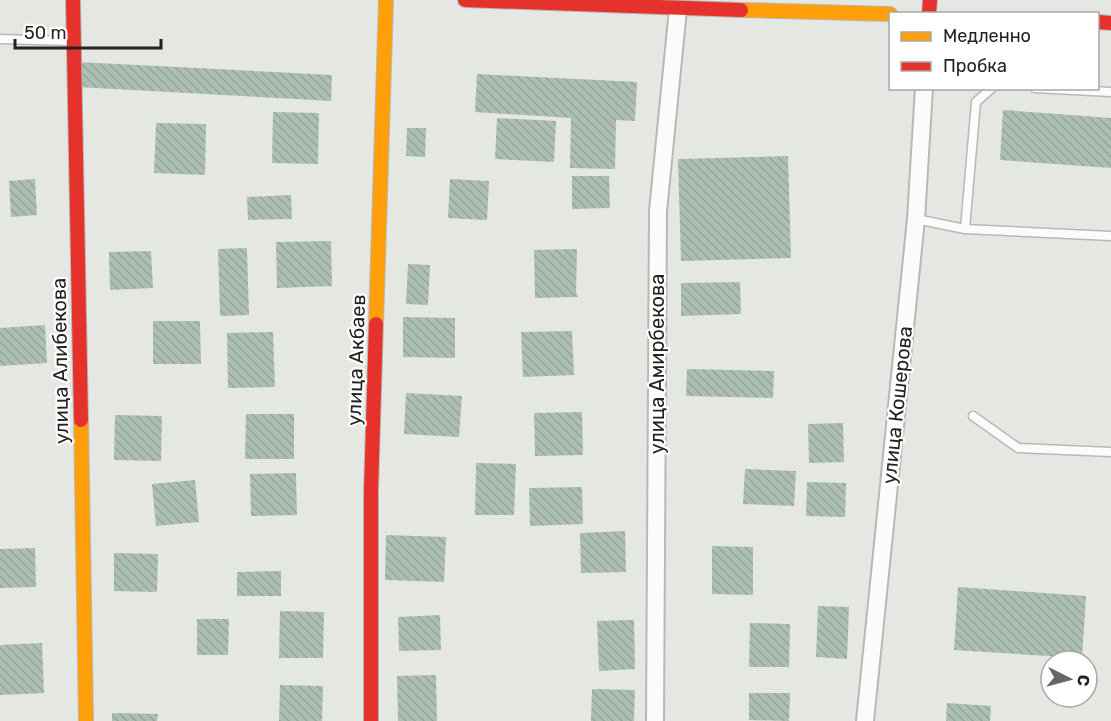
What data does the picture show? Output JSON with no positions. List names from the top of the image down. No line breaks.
{"streets":{"street":["улица Акбаев","улица Алибекова","улица Амирбекова","улица Кошерова"]},"legend":["Медленно","Пробка"],"scale_bar":"50 m","north":"right"}
